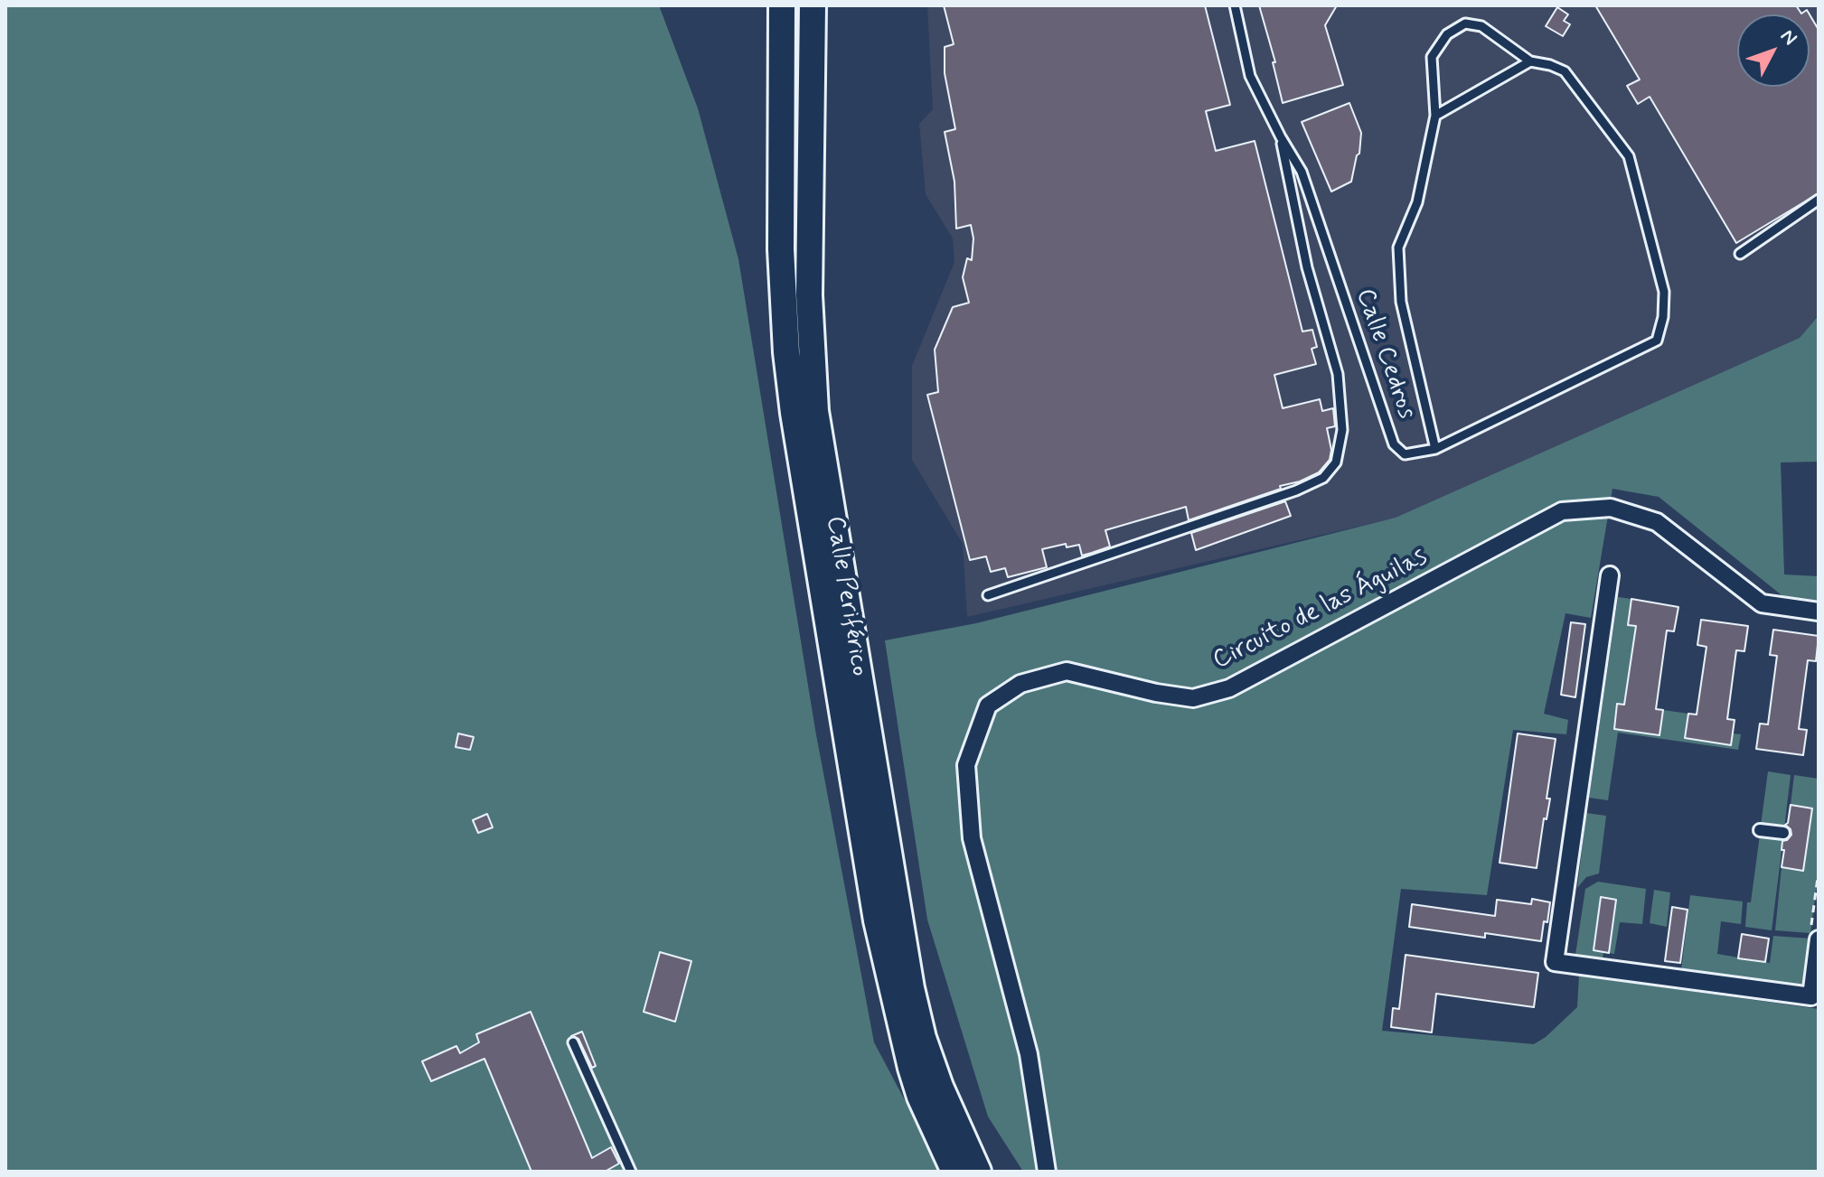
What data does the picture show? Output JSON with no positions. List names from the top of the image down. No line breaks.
{"streets":{"highway":["Calle Periférico"],"street":["Circuito de las Águilas"],"lane":["Calle Cedros"]},"north":"top right"}
